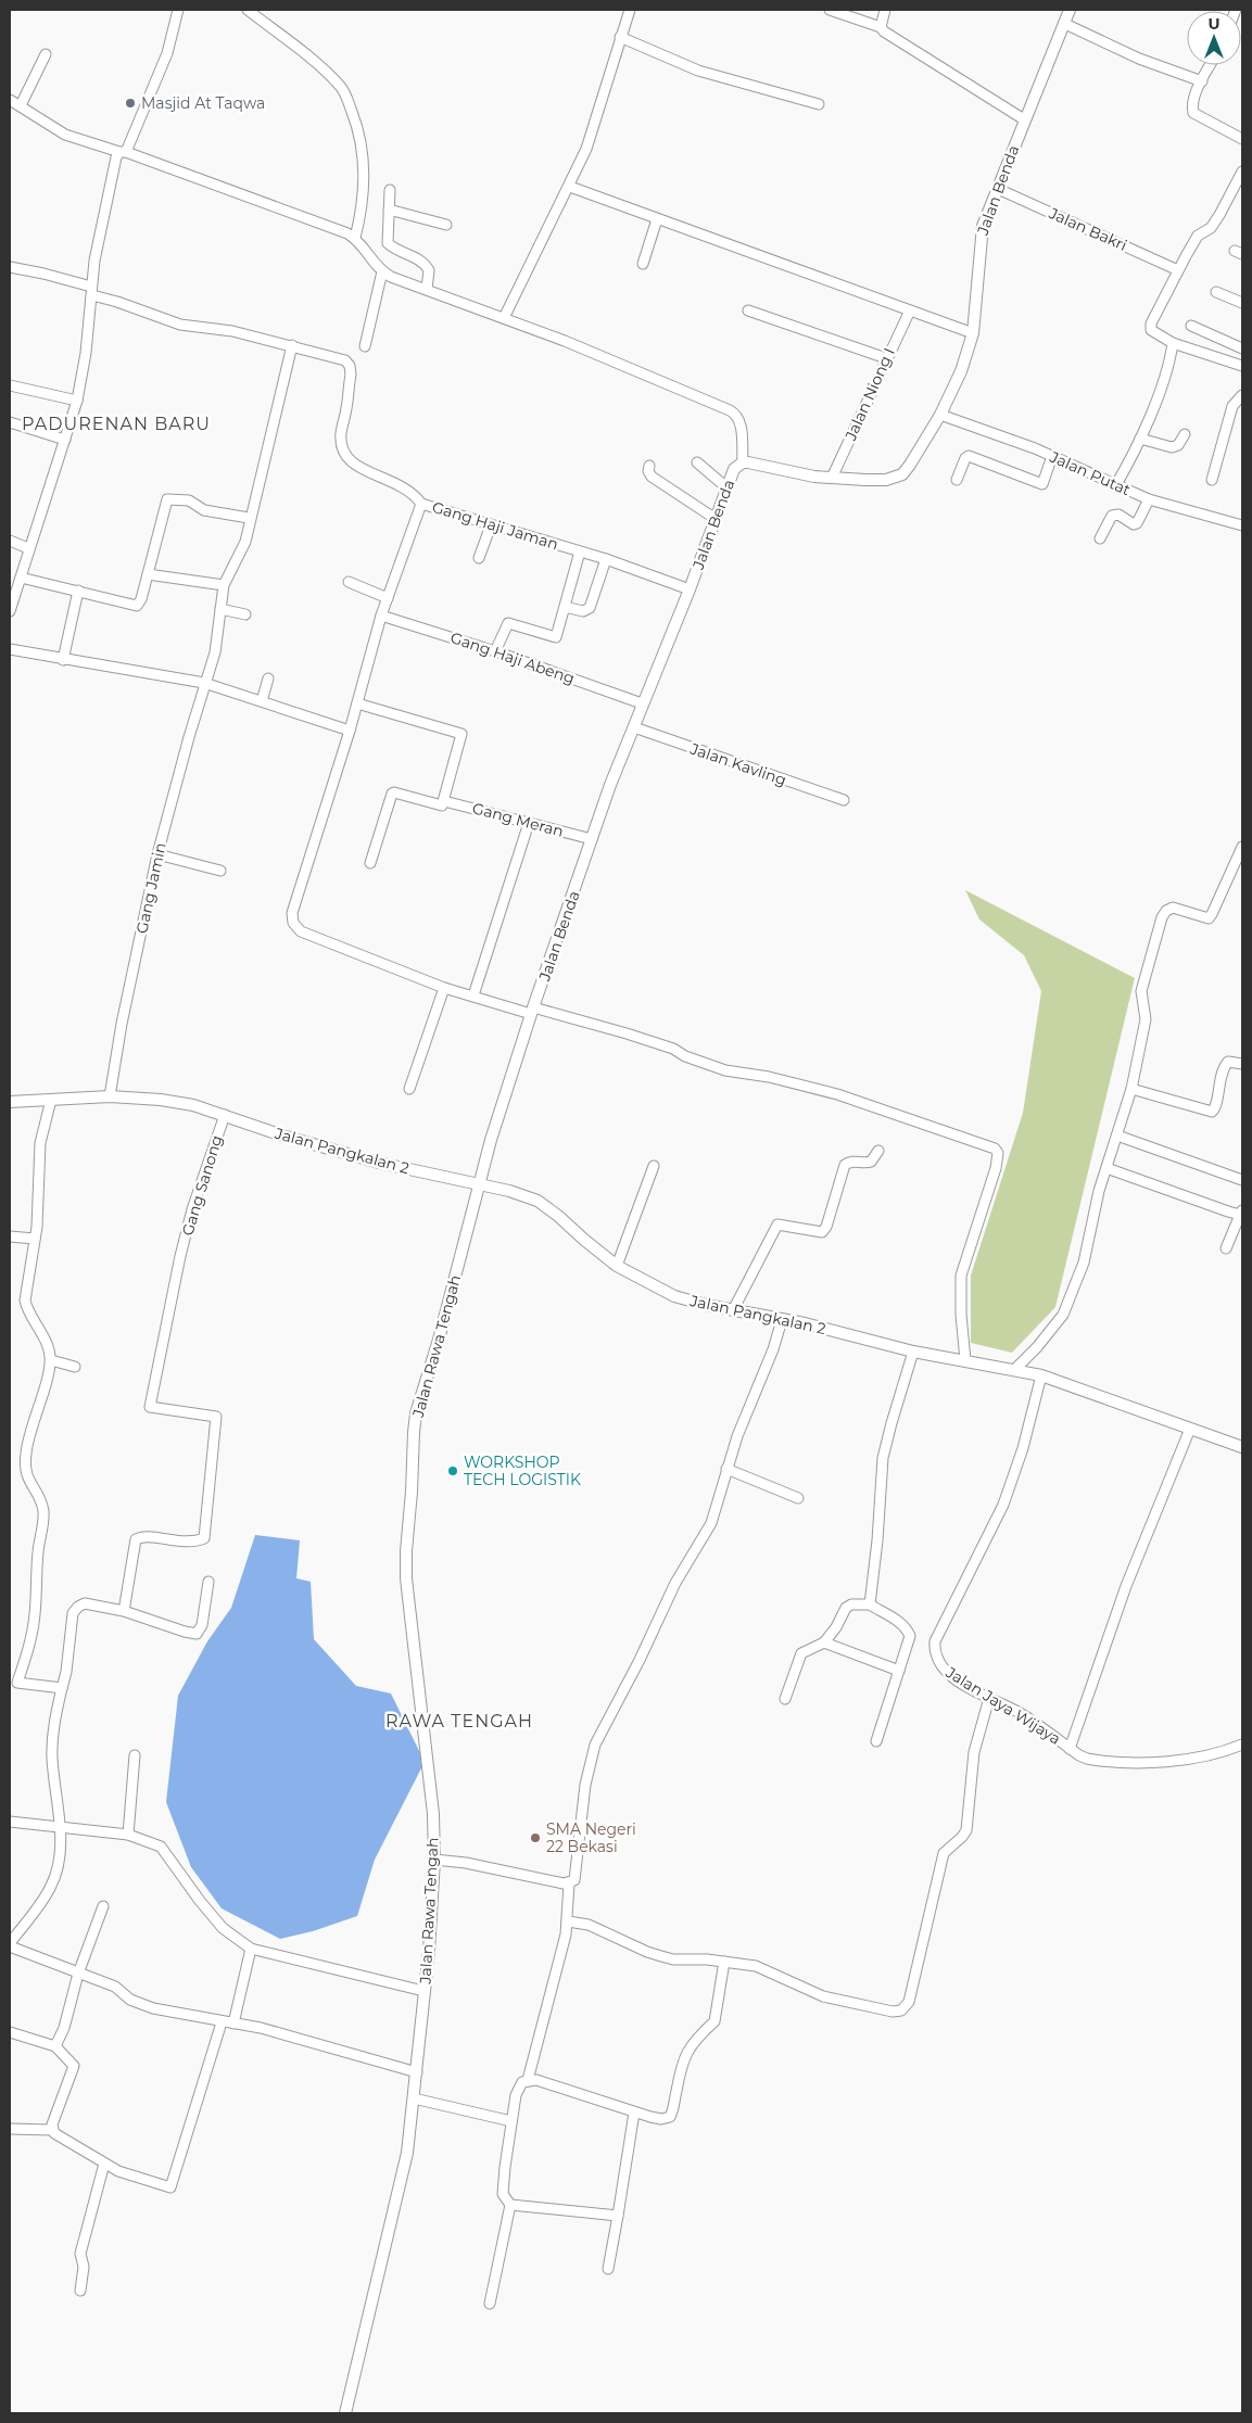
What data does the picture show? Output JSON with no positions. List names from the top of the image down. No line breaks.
{"streets":{"street":["Jalan Benda","Jalan Bakri","Jalan Niong I","Jalan Putat","Gang Haji Jaman","Gang Haji Abeng","Jalan Kavling","Gang Meran","Gang Jamin","Jalan Pangkalan 2","Gang Sanong","Jalan Rawa Tengah","Jalan Jaya Wijaya"]},"crossings":[["Jalan Benda","Jalan Bakri"],["Jalan Benda","Jalan Niong I"],["Jalan Benda","Jalan Putat"],["Jalan Benda","Gang Haji Jaman"],["Jalan Benda","Gang Haji Abeng"],["Jalan Benda","Jalan Kavling"],["Jalan Benda","Gang Meran"],["Jalan Benda","Jalan Pangkalan 2"],["Jalan Benda","Jalan Rawa Tengah"],["Gang Haji Jaman","Gang Jamin"],["Gang Jamin","Jalan Pangkalan 2"],["Jalan Pangkalan 2","Gang Sanong"],["Jalan Pangkalan 2","Jalan Rawa Tengah"],["Jalan Pangkalan 2","Jalan Jaya Wijaya"]],"districts":["PADURENAN BARU","RAWA TENGAH"],"places":["Masjid At Taqwa","WORKSHOP TECH LOGISTIK","SMA Negeri 22 Bekasi"],"north":"top"}
